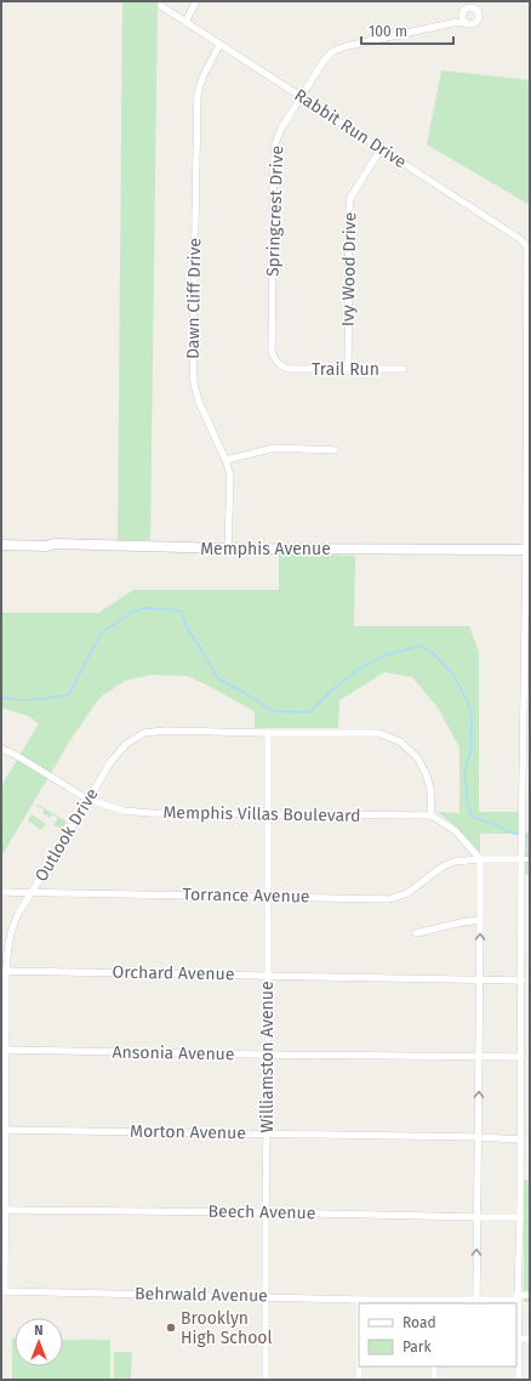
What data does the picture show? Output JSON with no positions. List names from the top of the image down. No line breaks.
{"streets":{"main road":["Memphis Avenue"],"street":["Rabbit Run Drive","Springcrest Drive","Ivy Wood Drive","Dawn Cliff Drive","Trail Run","Memphis Villas Boulevard","Outlook Drive","Torrance Avenue","Orchard Avenue","Ansonia Avenue","Williamston Avenue","Morton Avenue","Beech Avenue","Behrwald Avenue"]},"crossings":[["Rabbit Run Drive","Springcrest Drive"],["Rabbit Run Drive","Ivy Wood Drive"],["Rabbit Run Drive","Dawn Cliff Drive"],["Springcrest Drive","Trail Run"],["Ivy Wood Drive","Trail Run"],["Dawn Cliff Drive","Memphis Avenue"],["Memphis Villas Boulevard","Outlook Drive"],["Memphis Villas Boulevard","Williamston Avenue"],["Outlook Drive","Torrance Avenue"],["Outlook Drive","Orchard Avenue"],["Outlook Drive","Ansonia Avenue"],["Outlook Drive","Williamston Avenue"],["Outlook Drive","Morton Avenue"],["Outlook Drive","Beech Avenue"],["Outlook Drive","Behrwald Avenue"],["Torrance Avenue","Williamston Avenue"],["Orchard Avenue","Williamston Avenue"],["Ansonia Avenue","Williamston Avenue"],["Williamston Avenue","Morton Avenue"],["Williamston Avenue","Beech Avenue"],["Williamston Avenue","Behrwald Avenue"]],"places":["Brooklyn High School"],"legend":["Road","Park"],"scale_bar":"100 m","north":"top"}
